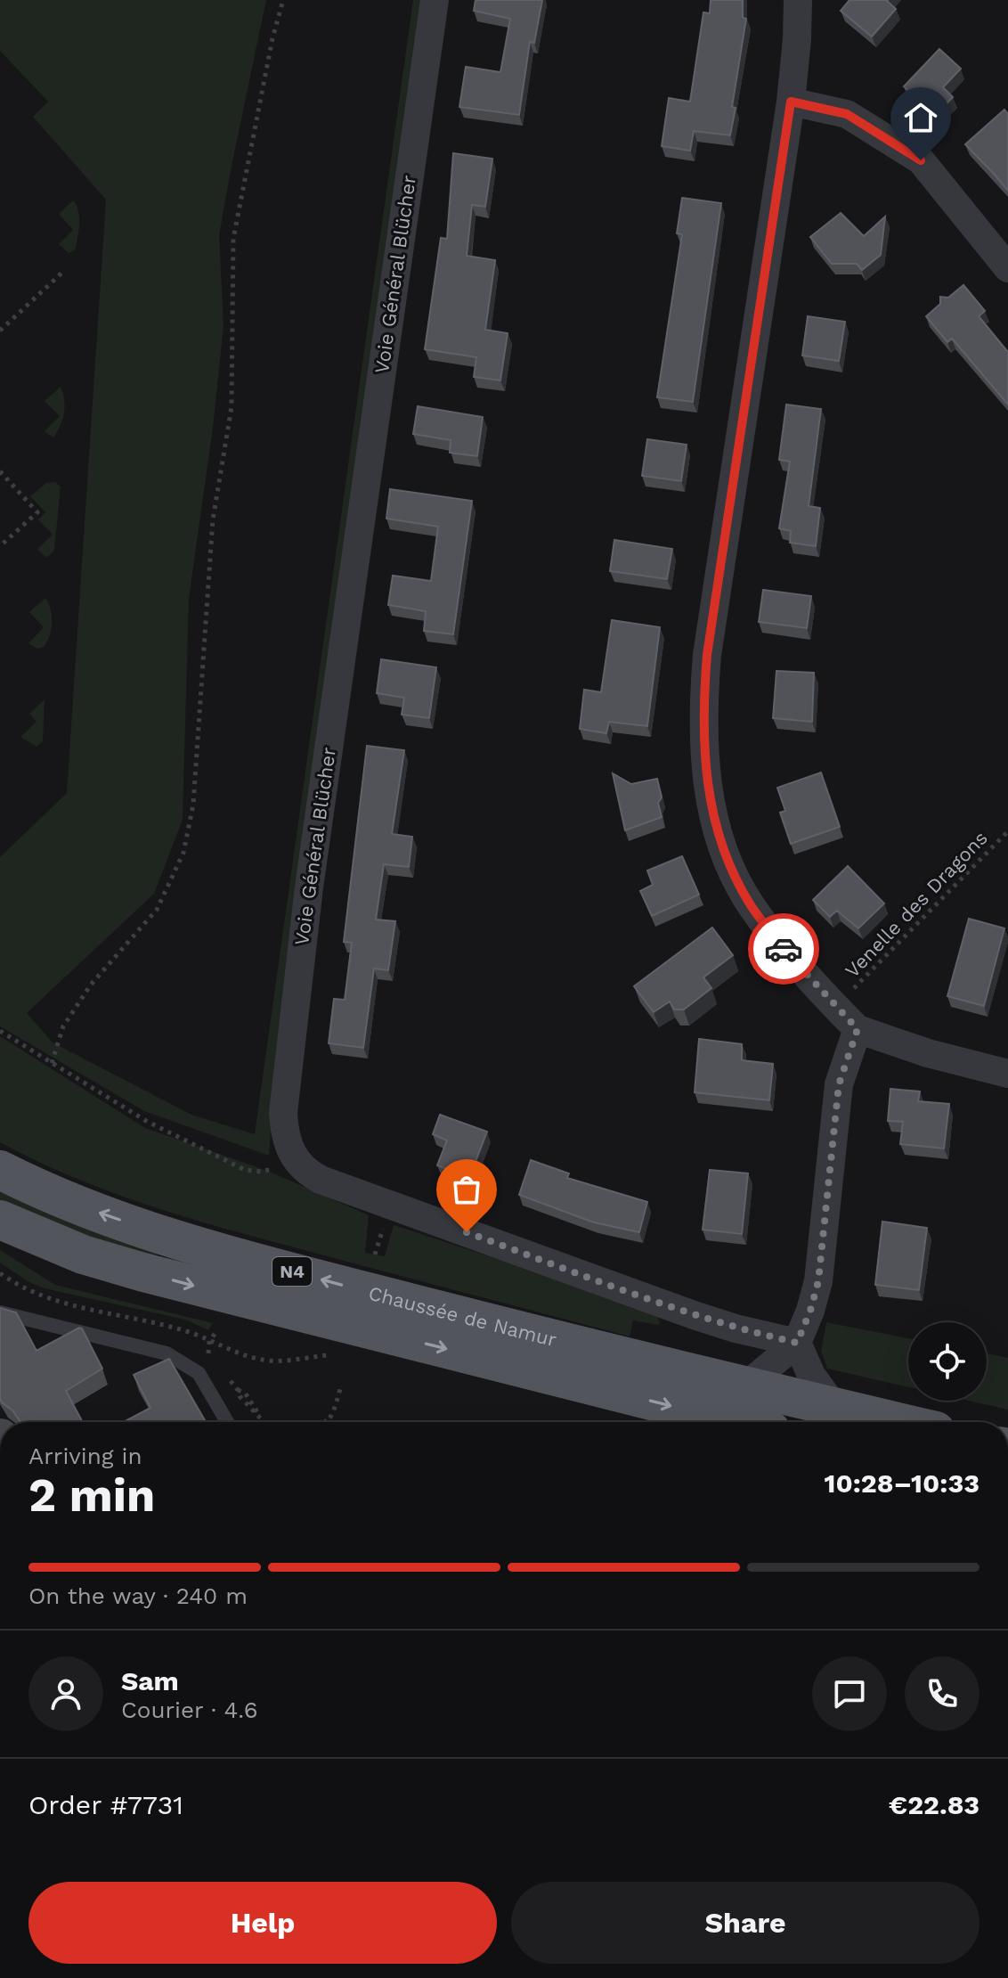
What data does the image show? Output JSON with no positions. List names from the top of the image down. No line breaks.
{"streets":{"main road":["N4","Chaussée de Namur"],"street":["Voie Général Blücher"],"path":["Venelle des Dragons"]},"page":{"heading":["2 min","Arriving in","10:28–10:33"],"panel":["Sam","Courier · 4.6","Order #7731","€22.83"],"bar":"On the way · 240 m","buttons":["Help","Share"]}}
